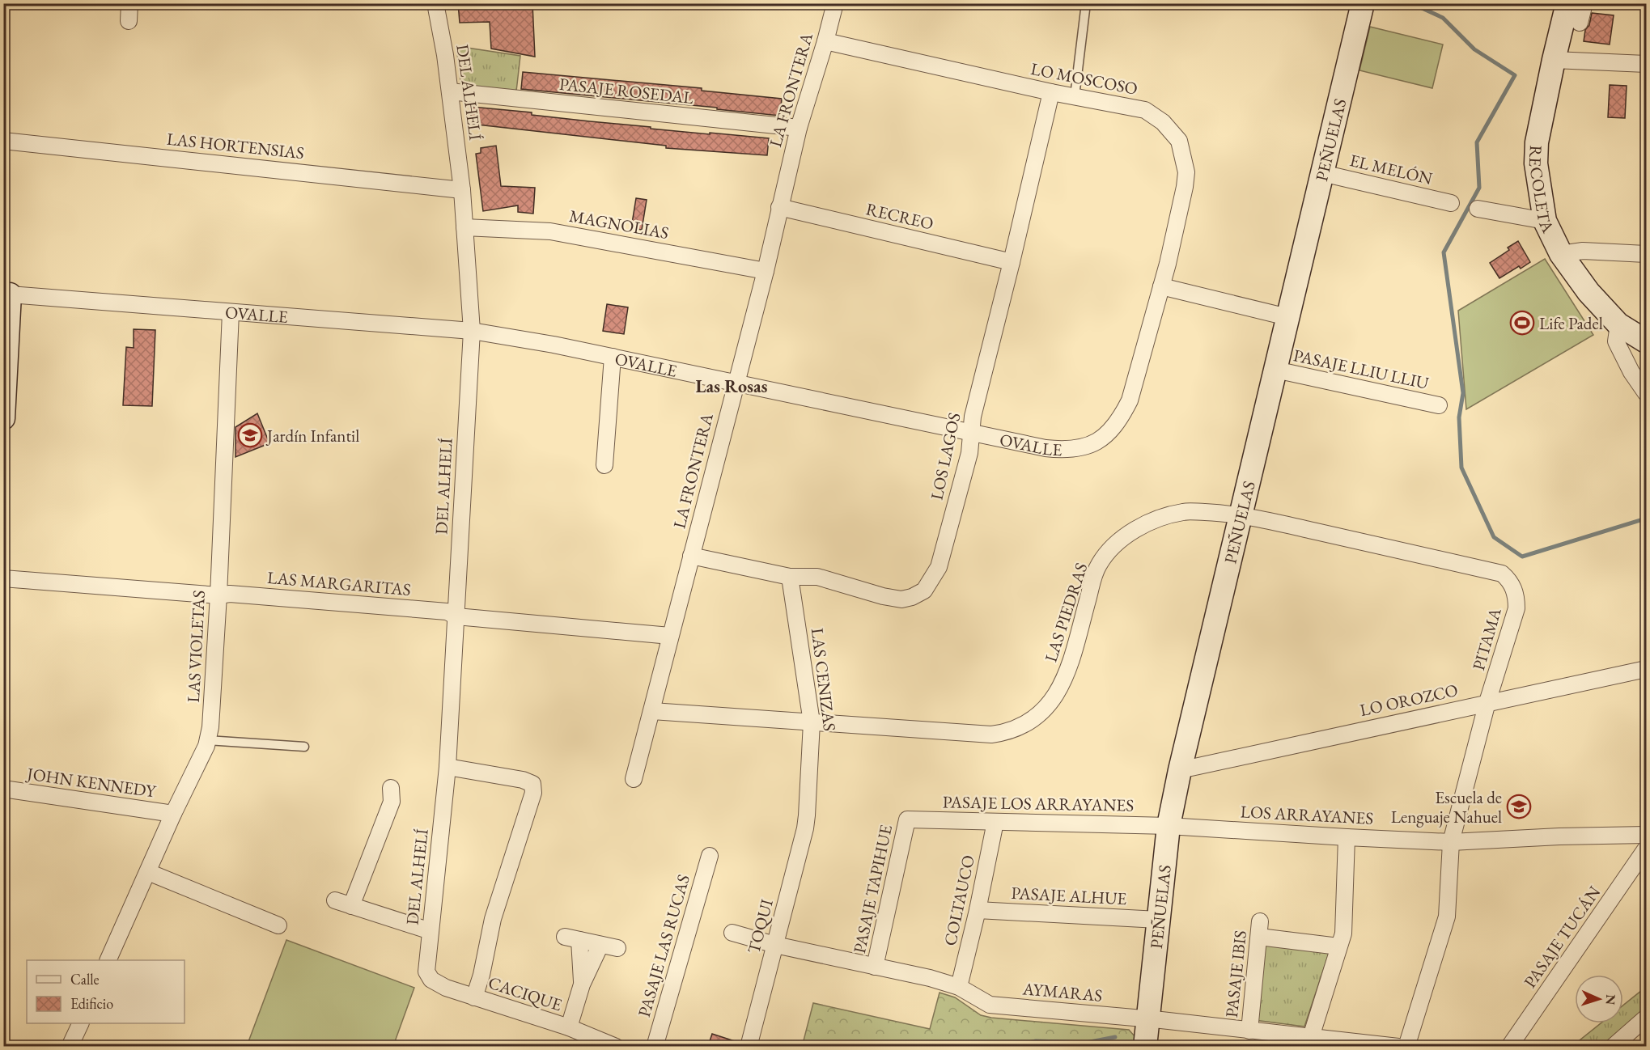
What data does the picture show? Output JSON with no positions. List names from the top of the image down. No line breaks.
{"streets":{"street":["LO MOSCOSO","LA FRONTERA","PASAJE ROSEDAL","DEL ALHELÍ","PEÑUELAS","LAS HORTENSIAS","EL MELÓN","RECOLETA","RECREO","MAGNOLIAS","OVALLE","PASAJE LLIU LLIU","LOS LAGOS","LAS MARGARITAS","LAS PIEDRAS","PITAMA","LAS VIOLETAS","LAS CENIZAS","LO OROZCO","JOHN KENNEDY","PASAJE LOS ARRAYANES","LOS ARRAYANES","PASAJE TAPIHUE","PASAJE ALHUE","COLTAUCO","TOQUI","PASAJE TUCÁN","PASAJE LAS RUCAS","PASAJE IBIS","AYMARAS","CACIQUE"]},"crossings":[["LO MOSCOSO","LA FRONTERA"],["LO MOSCOSO","OVALLE"],["LO MOSCOSO","LOS LAGOS"],["LA FRONTERA","PASAJE ROSEDAL"],["LA FRONTERA","RECREO"],["LA FRONTERA","MAGNOLIAS"],["LA FRONTERA","OVALLE"],["LA FRONTERA","LOS LAGOS"],["LA FRONTERA","LAS MARGARITAS"],["LA FRONTERA","LAS PIEDRAS"],["PASAJE ROSEDAL","DEL ALHELÍ"],["DEL ALHELÍ","LAS HORTENSIAS"],["DEL ALHELÍ","MAGNOLIAS"],["DEL ALHELÍ","OVALLE"],["DEL ALHELÍ","LAS MARGARITAS"],["DEL ALHELÍ","CACIQUE"],["PEÑUELAS","EL MELÓN"],["PEÑUELAS","PASAJE LLIU LLIU"],["PEÑUELAS","LAS PIEDRAS"],["PEÑUELAS","LO OROZCO"],["PEÑUELAS","PASAJE LOS ARRAYANES"],["PEÑUELAS","LOS ARRAYANES"],["PEÑUELAS","PASAJE ALHUE"],["PEÑUELAS","AYMARAS"],["RECREO","LOS LAGOS"],["OVALLE","LOS LAGOS"],["OVALLE","LAS VIOLETAS"],["LOS LAGOS","LAS CENIZAS"],["LAS MARGARITAS","LAS VIOLETAS"],["LAS PIEDRAS","PITAMA"],["LAS PIEDRAS","LAS CENIZAS"],["PITAMA","LO OROZCO"],["PITAMA","LOS ARRAYANES"],["LAS VIOLETAS","JOHN KENNEDY"],["LAS CENIZAS","TOQUI"],["PASAJE LOS ARRAYANES","LOS ARRAYANES"],["PASAJE LOS ARRAYANES","PASAJE TAPIHUE"],["PASAJE LOS ARRAYANES","COLTAUCO"],["PASAJE TAPIHUE","AYMARAS"],["PASAJE ALHUE","COLTAUCO"],["COLTAUCO","AYMARAS"],["TOQUI","AYMARAS"],["PASAJE IBIS","AYMARAS"]],"districts":["Las Rosas"],"places":{"sports":["Life Padel"],"school or university":["Jardín Infantil","Escuela de Lenguaje Nahuel"]},"legend":["Calle","Edificio"],"north":"right"}
